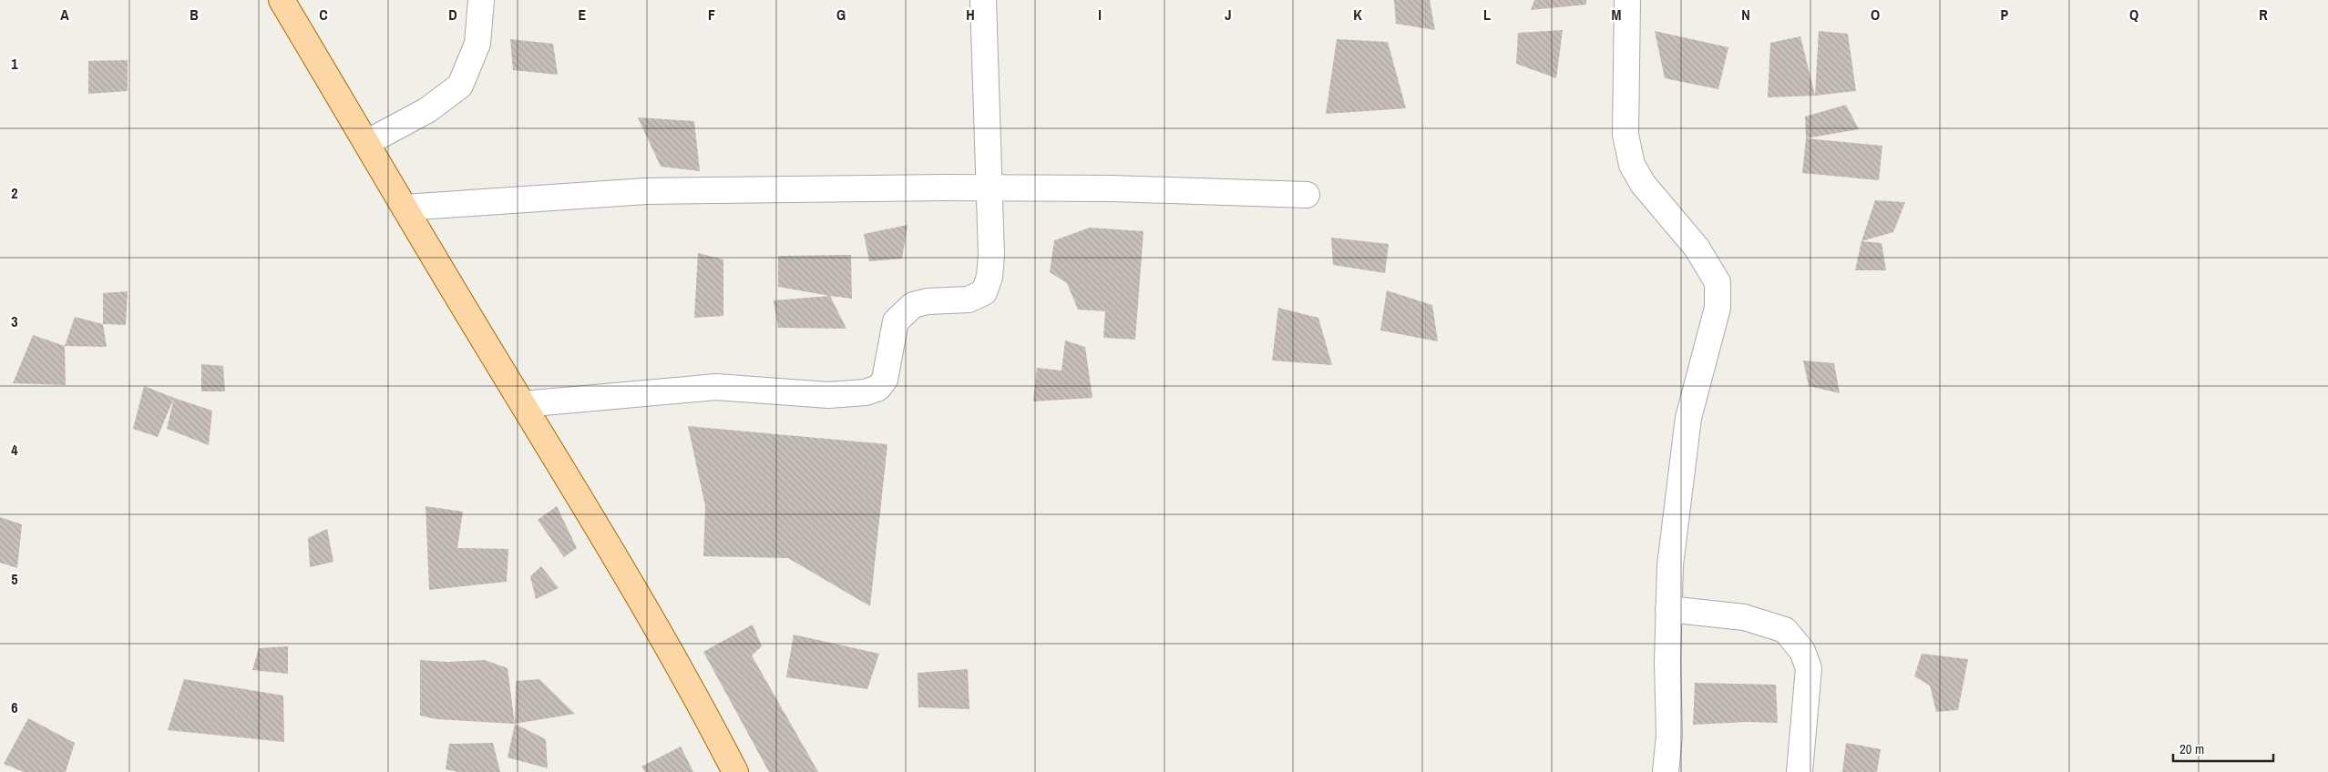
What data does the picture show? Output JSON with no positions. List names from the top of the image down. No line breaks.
{"scale_bar":"20 m","grid":{"columns":["A","B","C","D","E","F","G","H","I","J","K","L","M","N","O","P","Q","R"],"rows":["1","2","3","4","5","6"]}}
